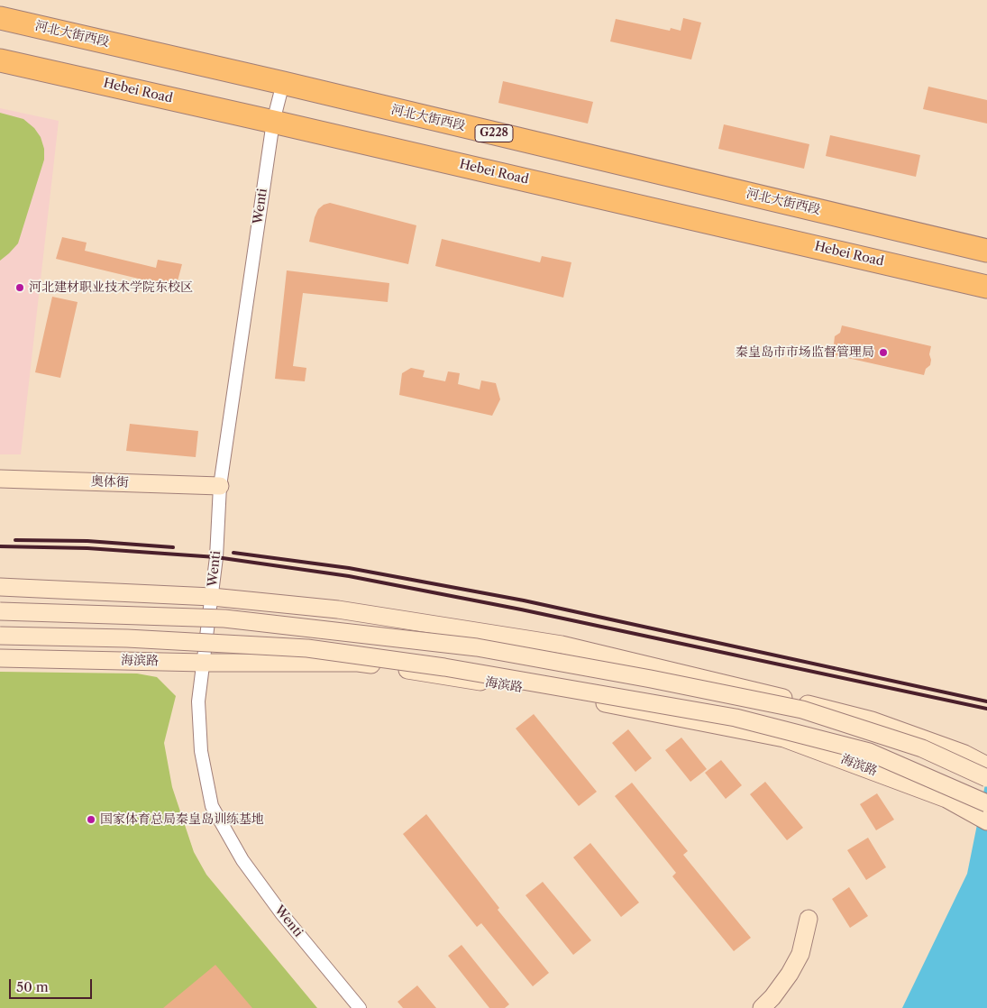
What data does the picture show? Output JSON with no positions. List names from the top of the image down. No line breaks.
{"streets":{"highway":["河北大街西段","Hebei Road","G228"],"street":["Wenti","奥体街","海滨路"]},"crossings":[["河北大街西段","Wenti"],["Hebei Road","Wenti"],["Wenti","奥体街"],["Wenti","海滨路"]],"places":["河北建材职业技术学院东校区","秦皇岛市市场监督管理局","国家体育总局秦皇岛训练基地"],"scale_bar":"50 m"}
